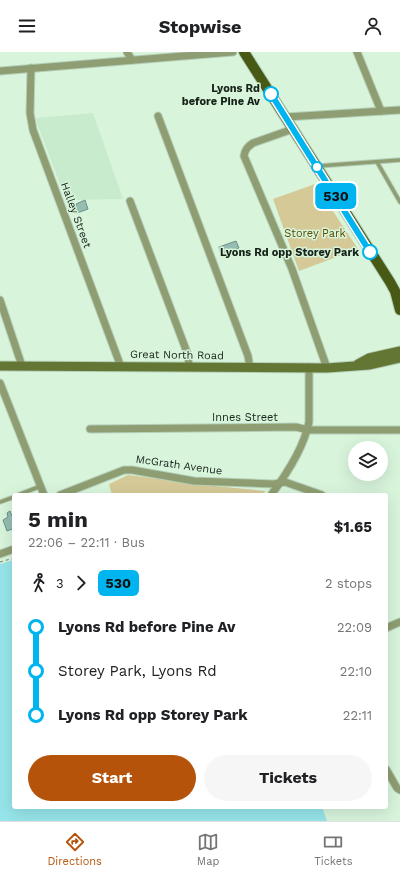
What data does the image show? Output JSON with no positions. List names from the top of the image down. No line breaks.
{"streets":{"main road":["Great North Road"],"street":["Halley Street","Innes Street","McGrath Avenue"]},"crossings":[["Halley Street","Great North Road"]],"parks":["Storey Park"],"places":["Lyons Rd before Pine Av","Lyons Rd opp Storey Park"],"lines":["bus line 530"],"page":{"header":"Stopwise","on_map":"530","heading":["5 min","22:06 – 22:11 · Bus","$1.65"],"legs":["3","530","2 stops"],"list":[{"name":"Lyons Rd before Pine Av","value":"22:09"},{"name":"Storey Park, Lyons Rd","value":"22:10"},{"name":"Lyons Rd opp Storey Park","value":"22:11"}],"buttons":["Start","Tickets"],"tabs":["Directions","Map","Tickets"]}}
